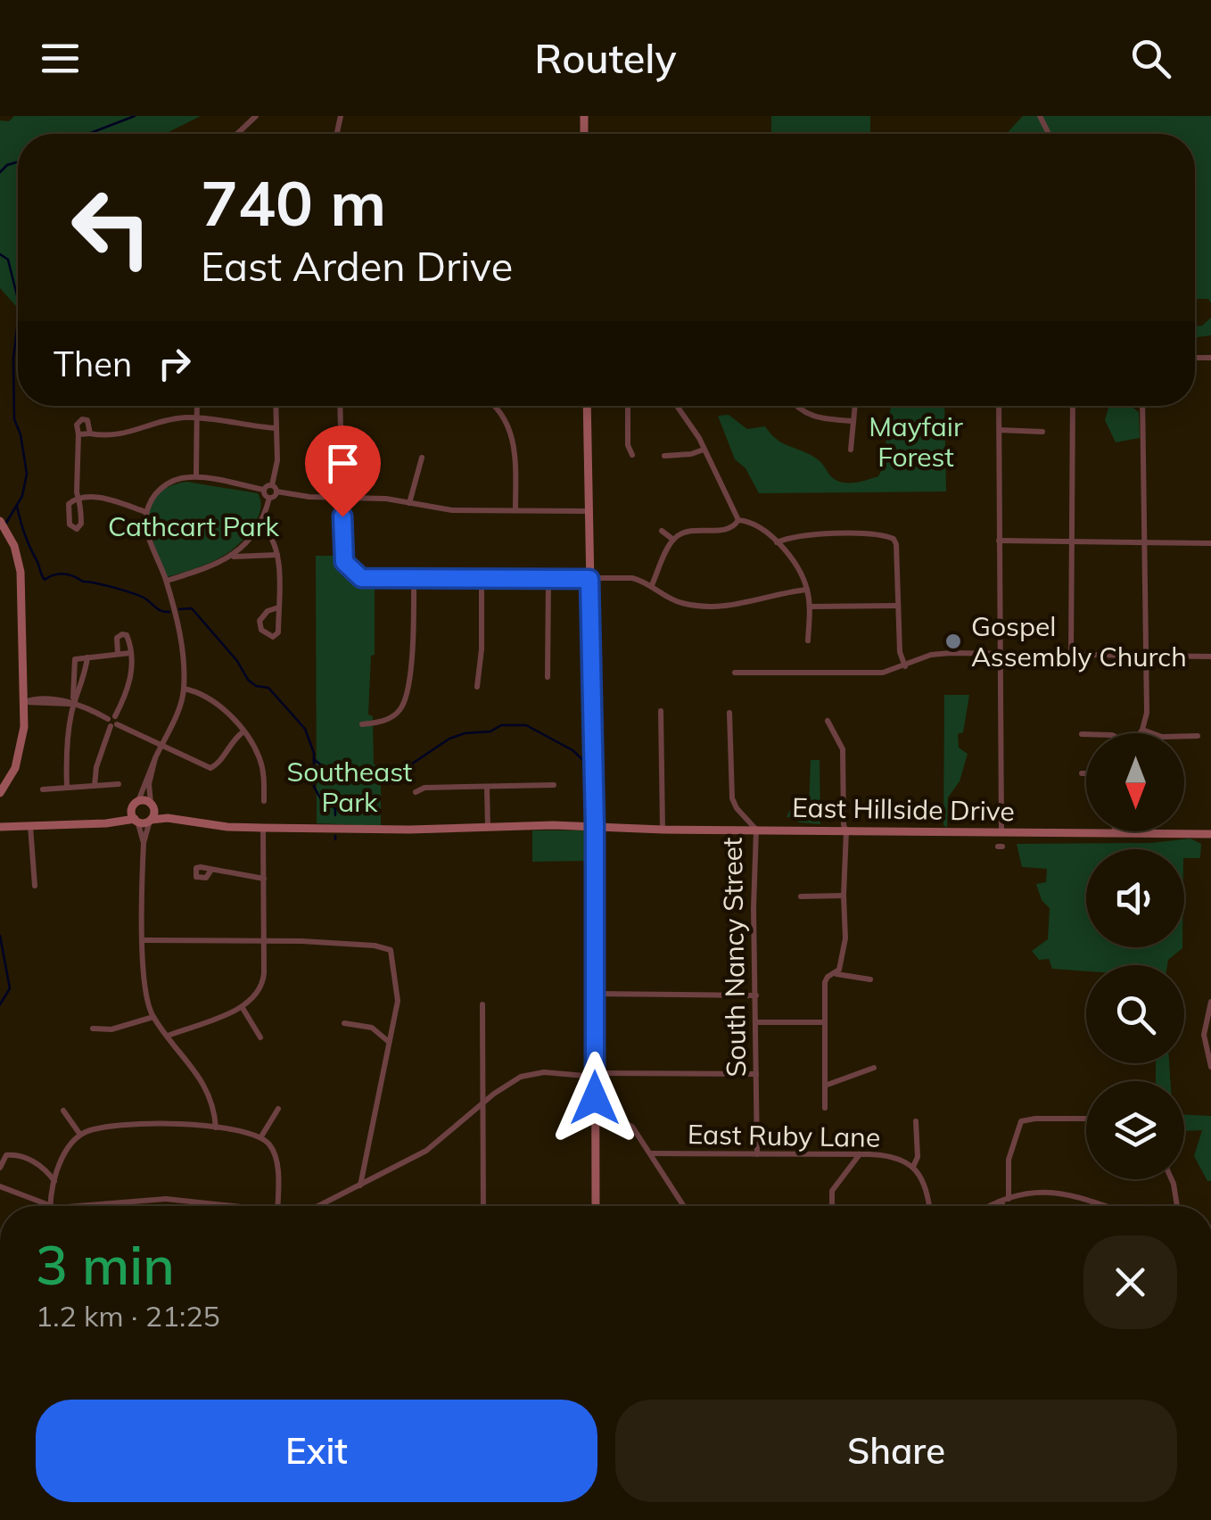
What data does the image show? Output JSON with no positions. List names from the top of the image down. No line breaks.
{"streets":{"main road":["East Hillside Drive"],"street":["South Nancy Street","East Ruby Lane"]},"crossings":[["East Hillside Drive","South Nancy Street"],["South Nancy Street","East Ruby Lane"]],"parks":["Mayfair Forest","Cathcart Park","Southeast Park"],"places":["Gospel Assembly Church"],"north":"bottom","page":{"header":"Routely","turn":["740 m","East Arden Drive"],"then":"Then","heading":["3 min","1.2 km · 21:25"],"buttons":["Exit","Share"]}}
